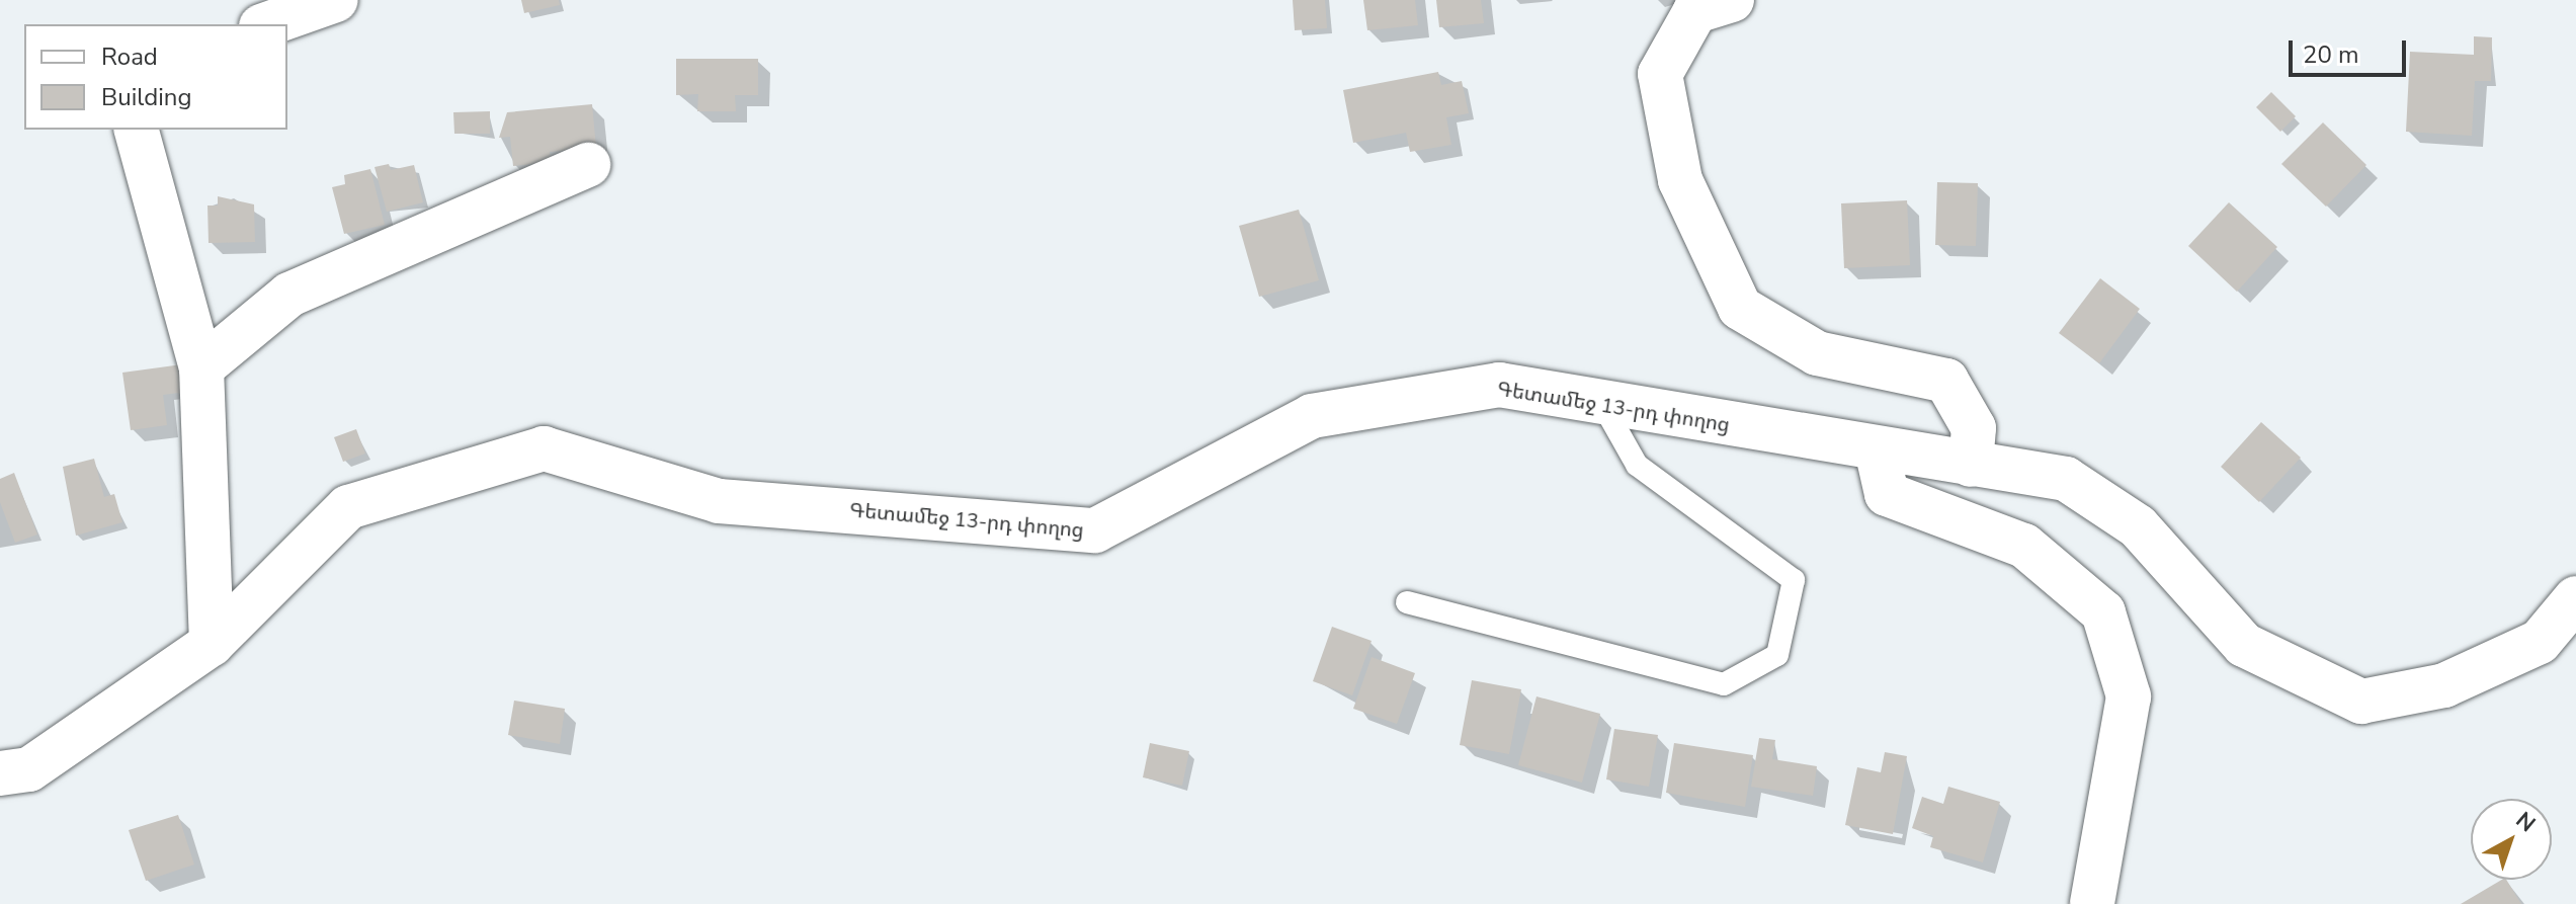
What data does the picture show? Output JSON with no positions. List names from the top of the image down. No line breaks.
{"streets":{"street":["Գետամեջ 13-րդ փողոց"]},"legend":["Road","Building"],"scale_bar":"20 m","north":"top right"}
